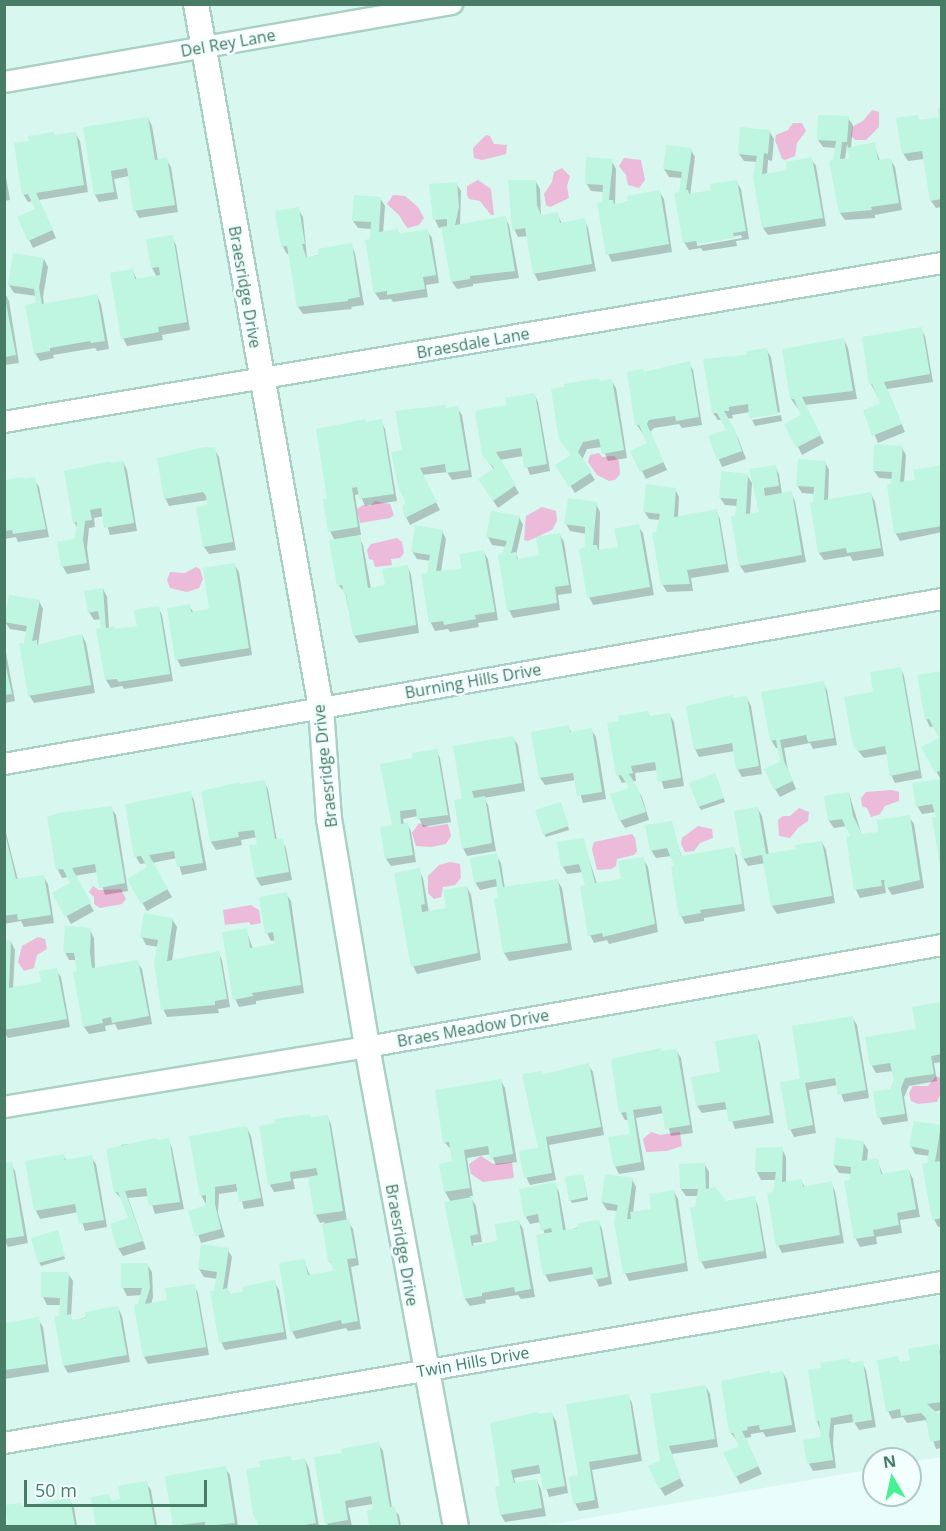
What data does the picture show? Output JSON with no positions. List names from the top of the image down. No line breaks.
{"streets":{"street":["Del Rey Lane","Braesridge Drive","Braesdale Lane","Burning Hills Drive","Braes Meadow Drive","Twin Hills Drive"]},"crossings":[["Del Rey Lane","Braesridge Drive"],["Braesridge Drive","Braesdale Lane"],["Braesridge Drive","Burning Hills Drive"],["Braesridge Drive","Braes Meadow Drive"],["Braesridge Drive","Twin Hills Drive"]],"scale_bar":"50 m","north":"top"}
